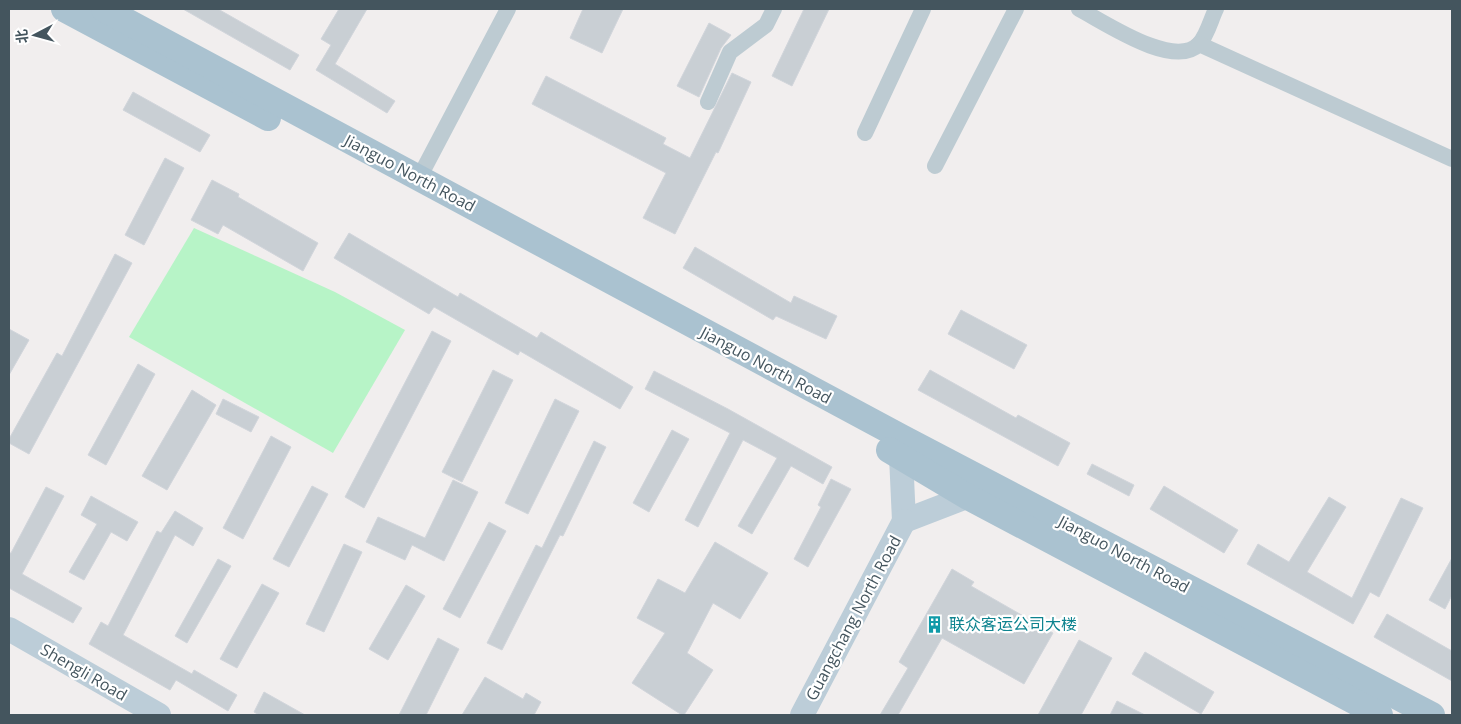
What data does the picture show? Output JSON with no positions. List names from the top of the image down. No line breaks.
{"streets":{"main road":["Jianguo North Road","Guangchang North Road","Shengli Road"]},"places":{"building":["联众客运公司大楼"]},"north":"left"}
